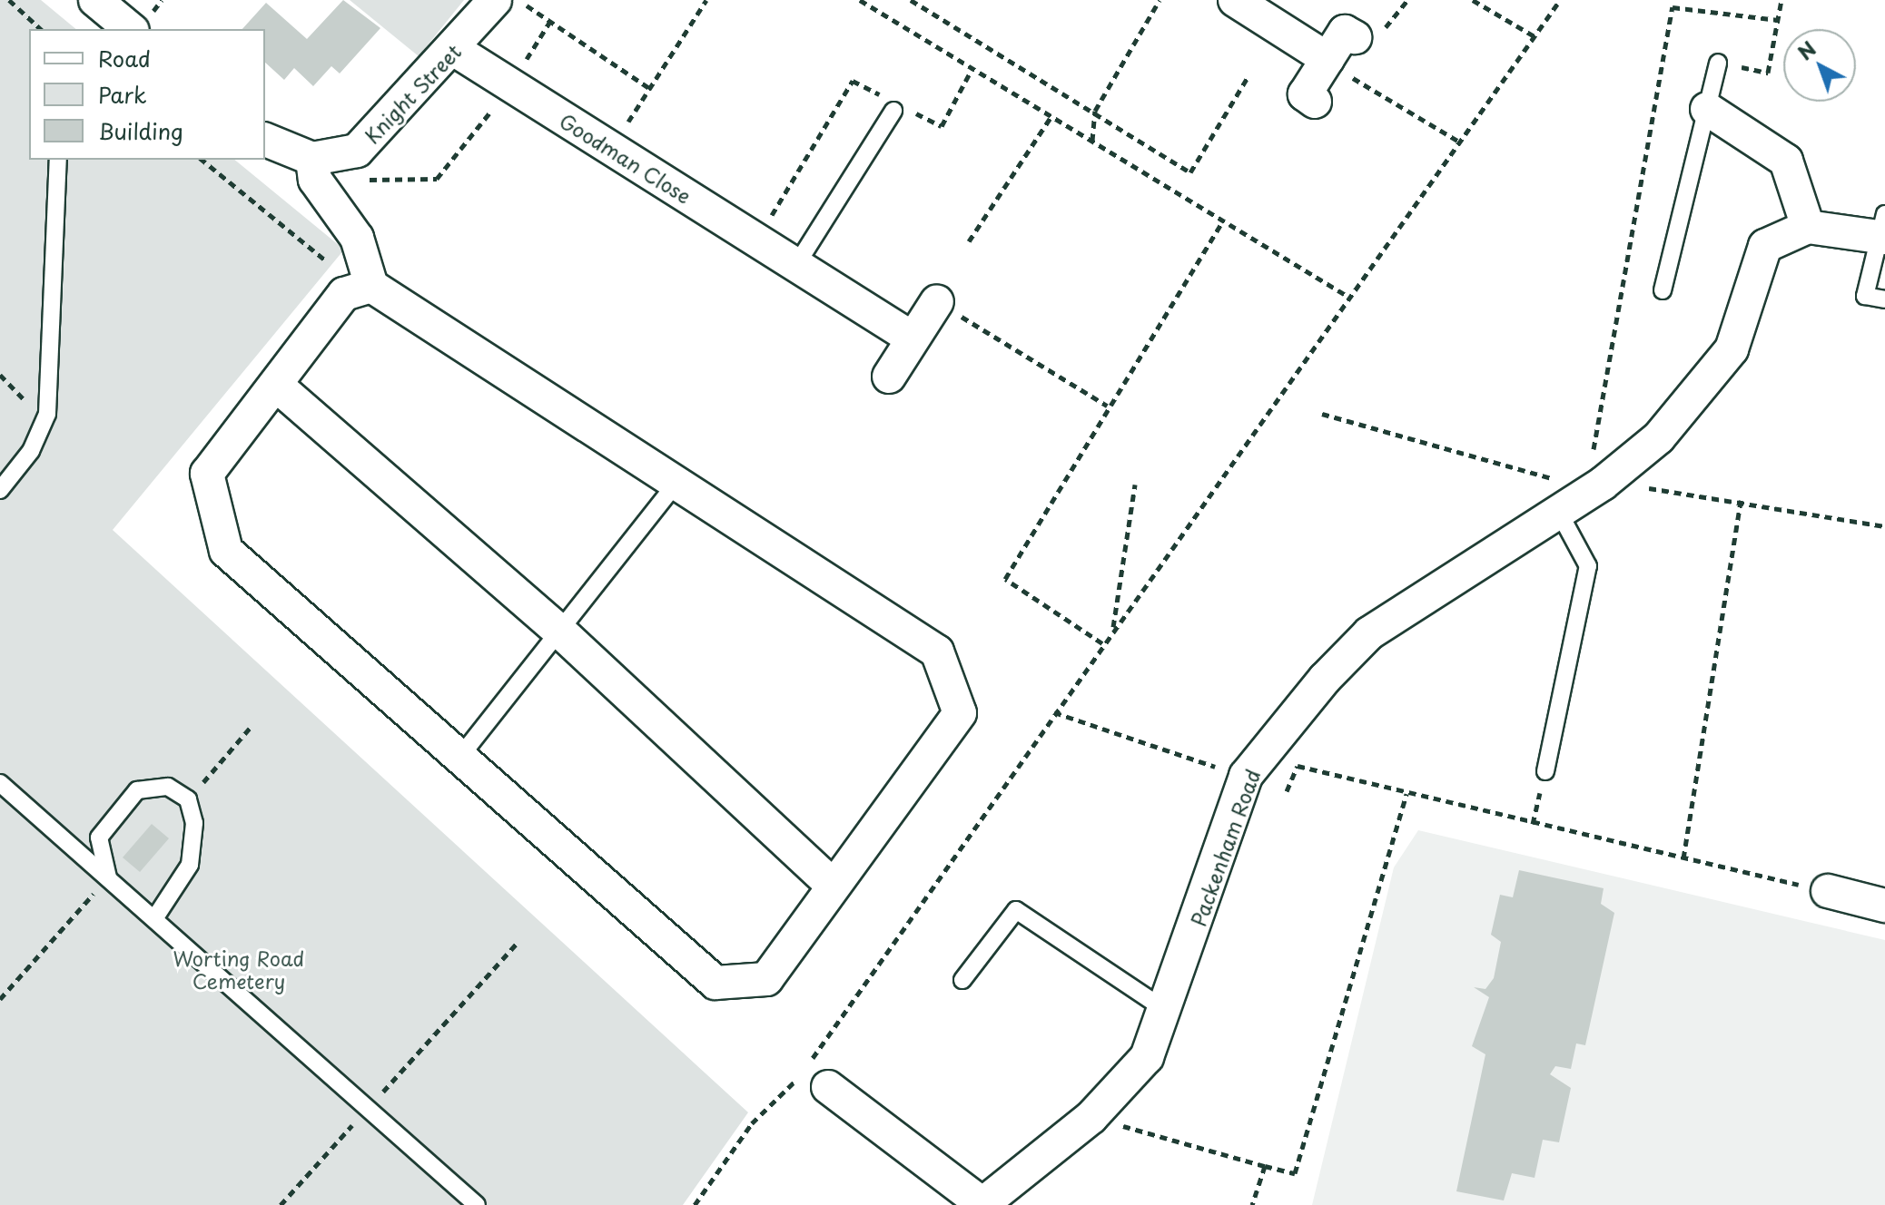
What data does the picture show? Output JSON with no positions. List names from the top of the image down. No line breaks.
{"streets":{"street":["Knight Street","Goodman Close","Packenham Road"]},"crossings":[["Knight Street","Goodman Close"]],"parks":["Worting Road Cemetery"],"legend":["Road","Park","Building"],"north":"top left"}
